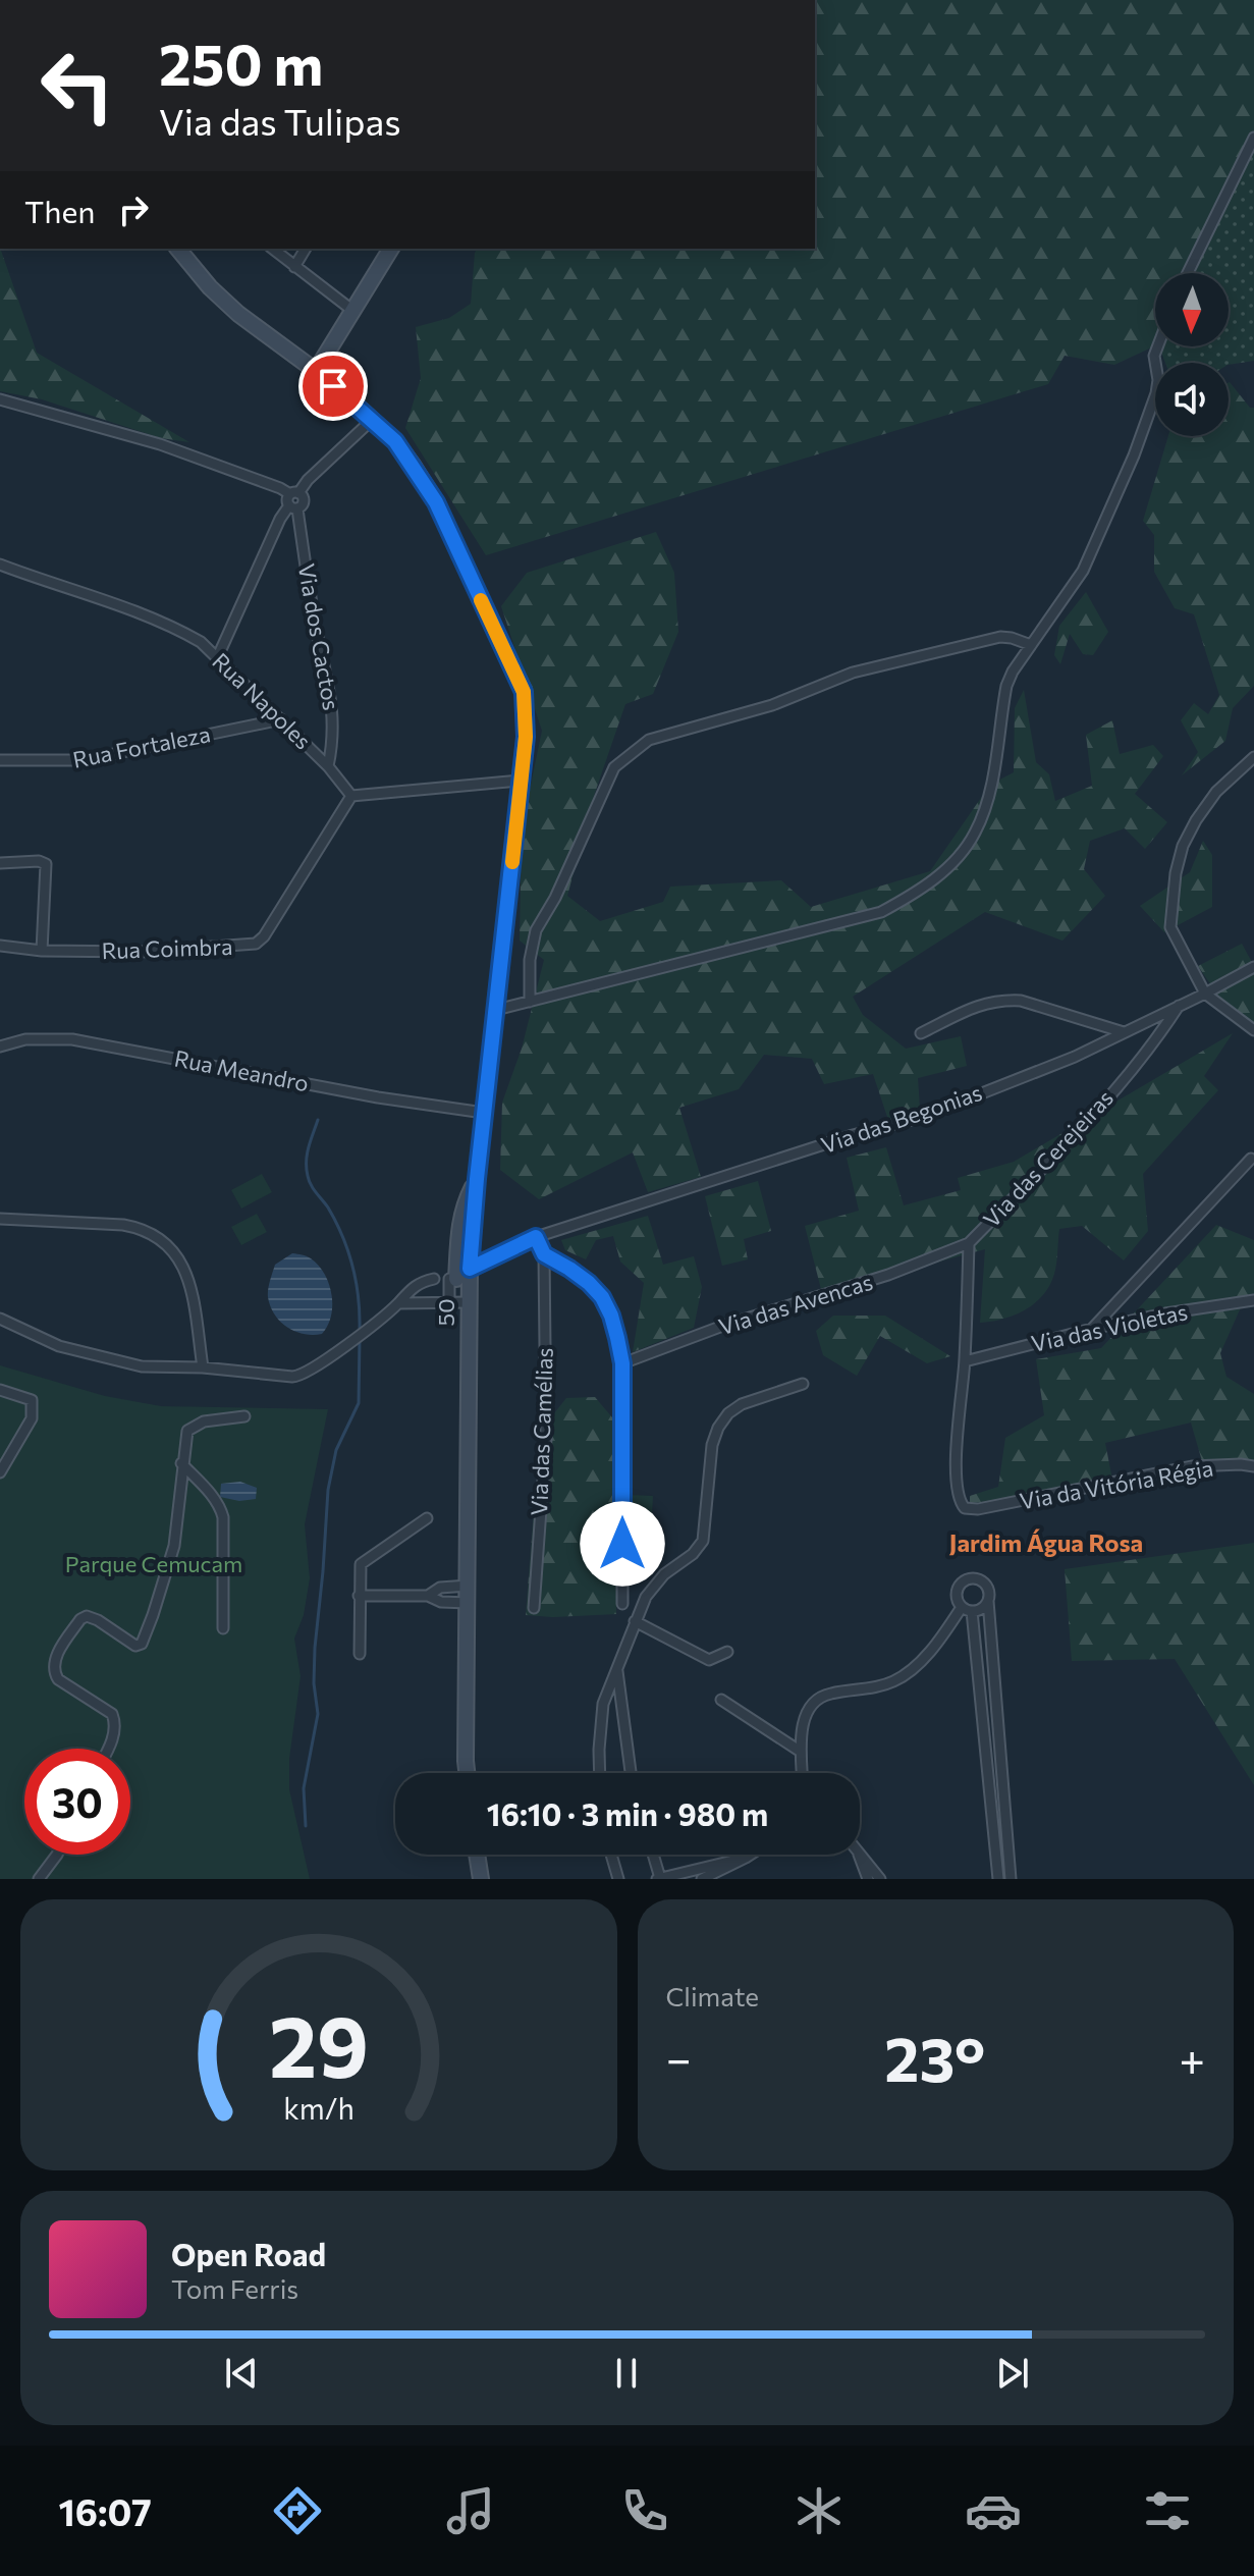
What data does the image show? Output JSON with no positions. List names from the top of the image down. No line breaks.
{"streets":{"main road":["50"],"street":["Via dos Cactos","Rua Napoles","Rua Fortaleza","Rua Coimbra","Rua Meandro","Via das Begonias","Via das Cerejeiras","Via das Avencas","Via das Violetas","Via das Camélias","Via da Vitória Régia"]},"crossings":[["Via dos Cactos","Rua Napoles"],["Rua Napoles","Rua Fortaleza"],["Rua Napoles","Rua Coimbra"],["Rua Meandro","50"],["Via das Begonias","Via das Cerejeiras"],["Via das Begonias","50"],["Via das Cerejeiras","Via das Avencas"],["Via das Cerejeiras","Via das Violetas"],["Via das Cerejeiras","Via da Vitória Régia"]],"districts":["Jardim Água Rosa"],"parks":["Parque Cemucam"],"north":"bottom","page":{"turn":["250 m","Via das Tulipas"],"then":"Then","limit":"30","trip":"16:10 · 3 min · 980 m","tile":"Climate","heat":["−","23°","+"],"song":["Open Road","Tom Ferris"],"tabs":"16:07","gauge":["29","km/h"]}}
